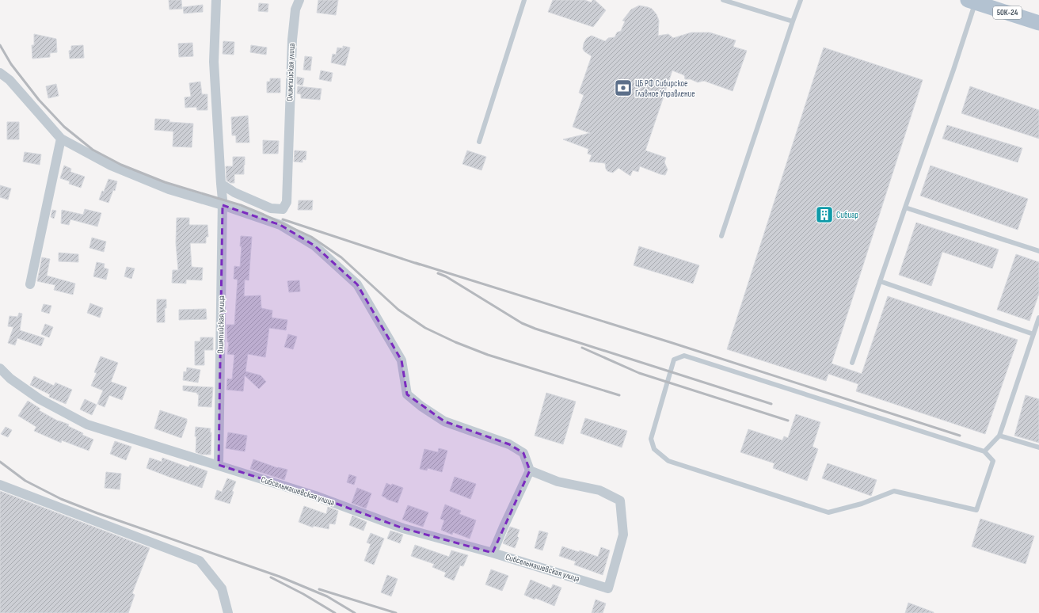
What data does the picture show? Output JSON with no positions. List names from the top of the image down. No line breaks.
{"streets":{"main road":["50К-24"],"street":["Олимпийская улица","Сибсельмашевская улица"]},"crossings":[["Олимпийская улица","Сибсельмашевская улица"]],"places":{"bank":["ЦБ РФ Сибирское Главное Управление"],"building":["Сибиар"]}}
